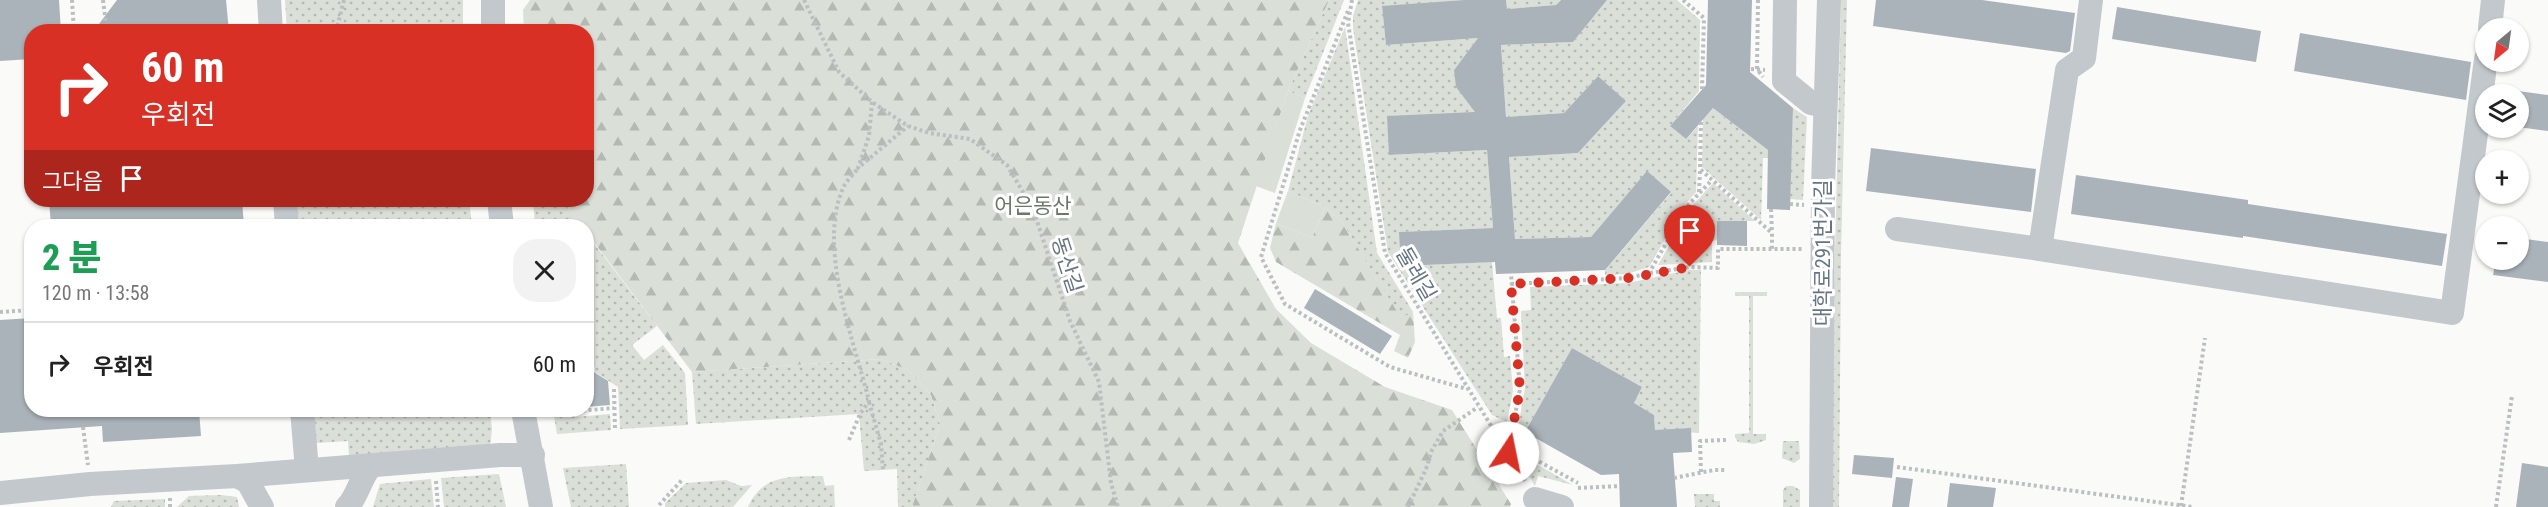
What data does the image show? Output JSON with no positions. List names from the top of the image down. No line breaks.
{"streets":{"street":["대학로291번가길"],"path":["동산길","둘레길"]},"parks":["어은동산"],"north":"bottom left","page":{"map_buttons":["+","−"],"turn":["60 m","우회전"],"then":"그다음","heading":["2 분","120 m · 13:58"],"list":[{"name":"우회전","value":"60 m"}]}}
